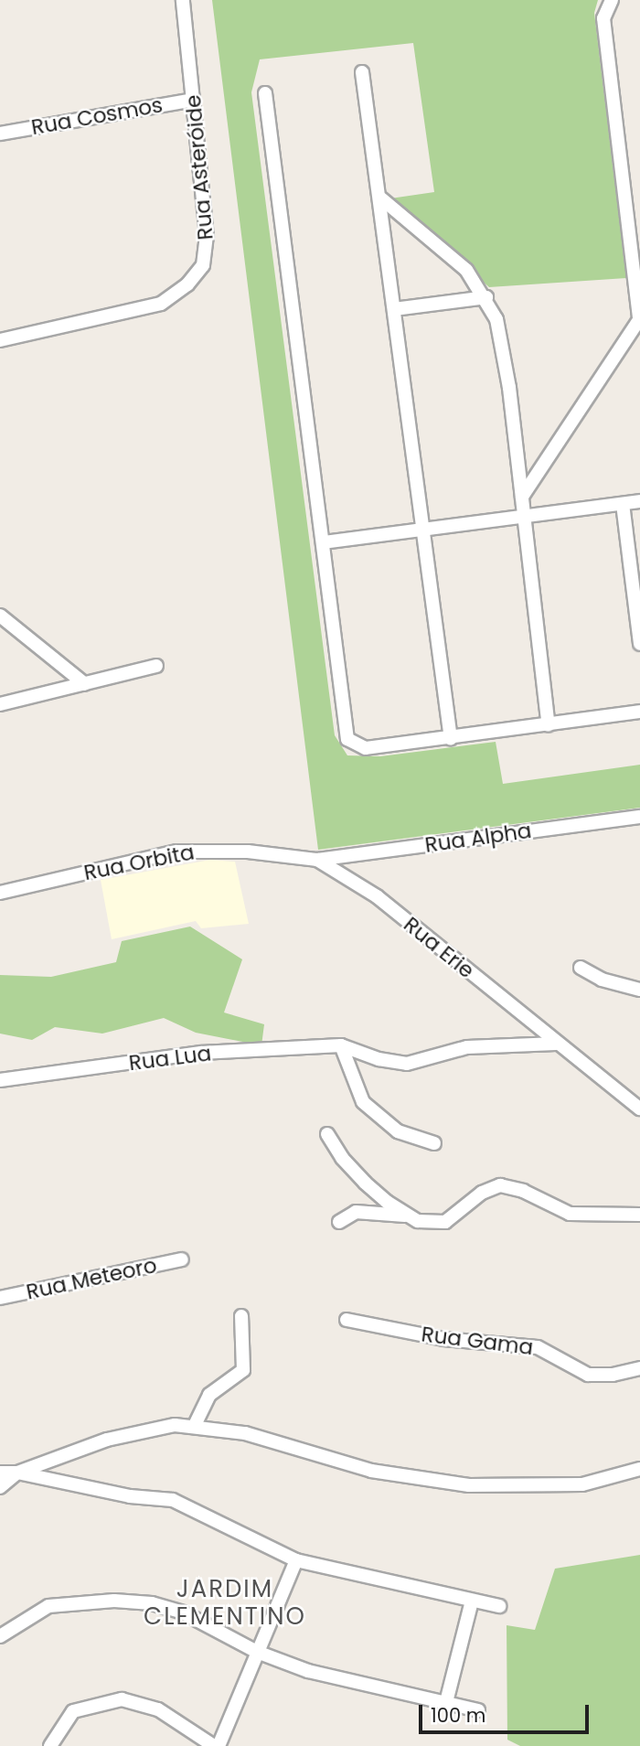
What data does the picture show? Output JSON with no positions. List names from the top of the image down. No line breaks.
{"streets":{"street":["Rua Cosmos","Rua Asteróide","Rua Alpha","Rua Orbita","Rua Erie","Rua Lua","Rua Meteoro","Rua Gama"]},"crossings":[["Rua Cosmos","Rua Asteróide"],["Rua Alpha","Rua Orbita"],["Rua Alpha","Rua Erie"],["Rua Orbita","Rua Erie"]],"districts":["JARDIM CLEMENTINO"],"scale_bar":"100 m"}
